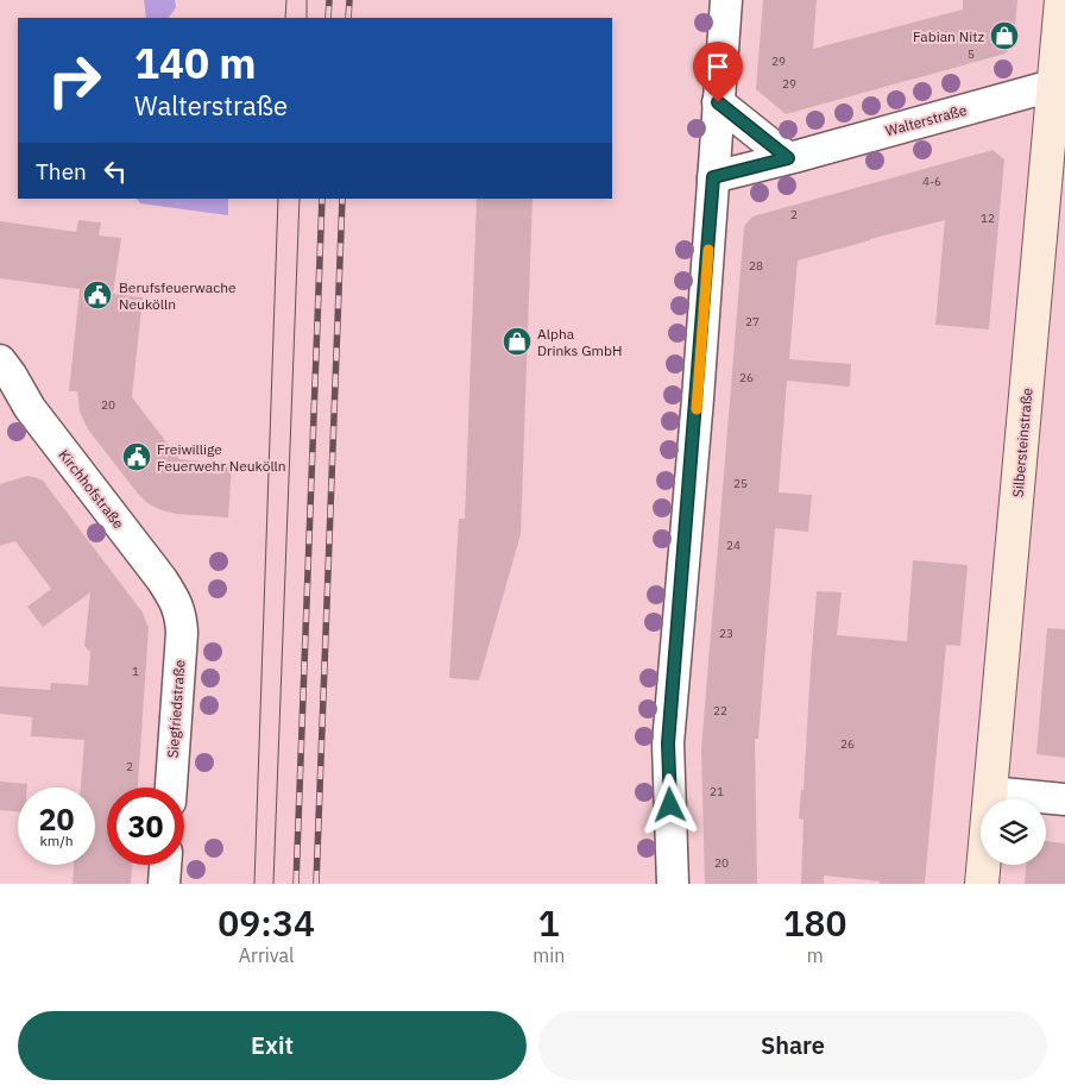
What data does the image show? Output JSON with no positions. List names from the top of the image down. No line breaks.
{"streets":{"street":["Walterstraße","Silbersteinstraße","Kirchhofstraße","Siegfriedstraße"]},"crossings":[["Walterstraße","Silbersteinstraße"],["Kirchhofstraße","Siegfriedstraße"]],"places":{"shop":["Fabian Nitz","Alpha Drinks GmbH"],"public building":["Berufsfeuerwache Neukölln","Freiwillige Feuerwehr Neukölln"]},"house_numbers":["5","29","29","4-6","2","12","28","27","26","20","25","24","23","1","22","26","2","21","20"],"page":{"turn":["140 m","Walterstraße"],"then":"Then","speed":"20 km/h","limit":"30","eta":["09:34","Arrival","1","min","180","m"],"buttons":["Exit","Share"]}}
